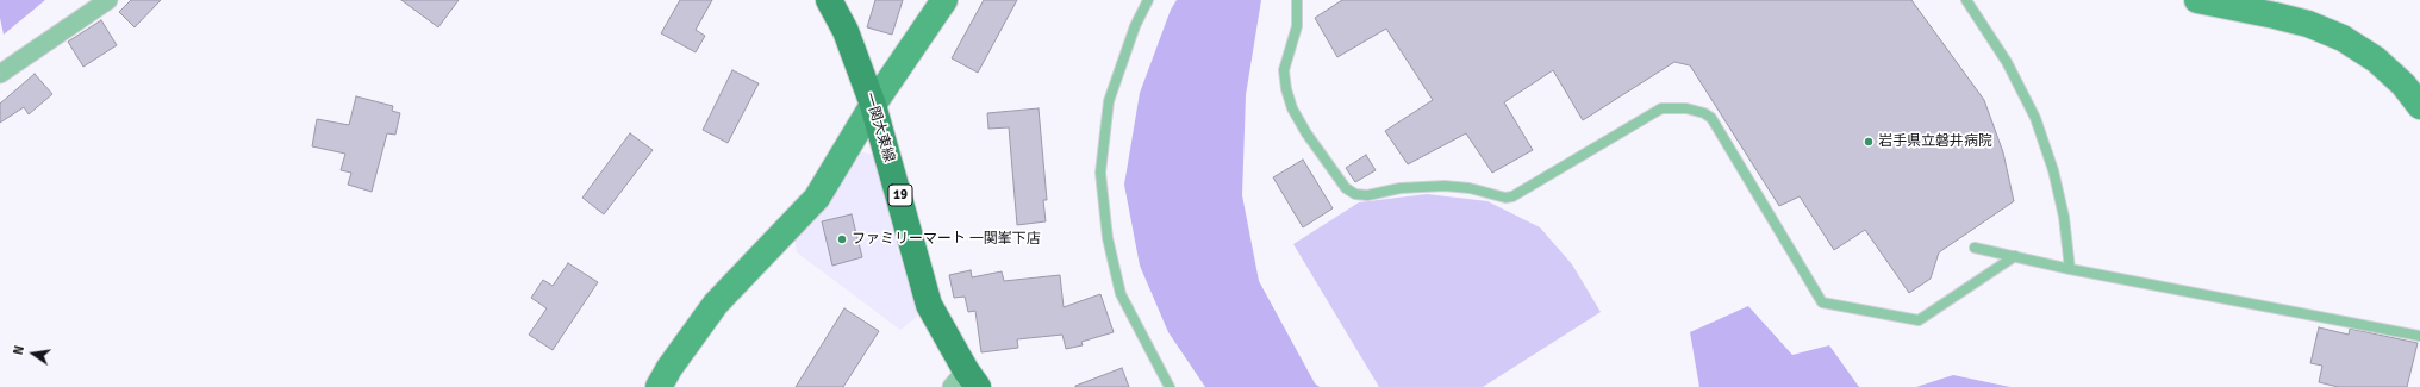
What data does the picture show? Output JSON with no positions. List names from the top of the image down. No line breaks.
{"streets":{"main road":["一関大東線","19"]},"places":["岩手県立磐井病院","ファミリーマート 一関峯下店"],"north":"left"}
